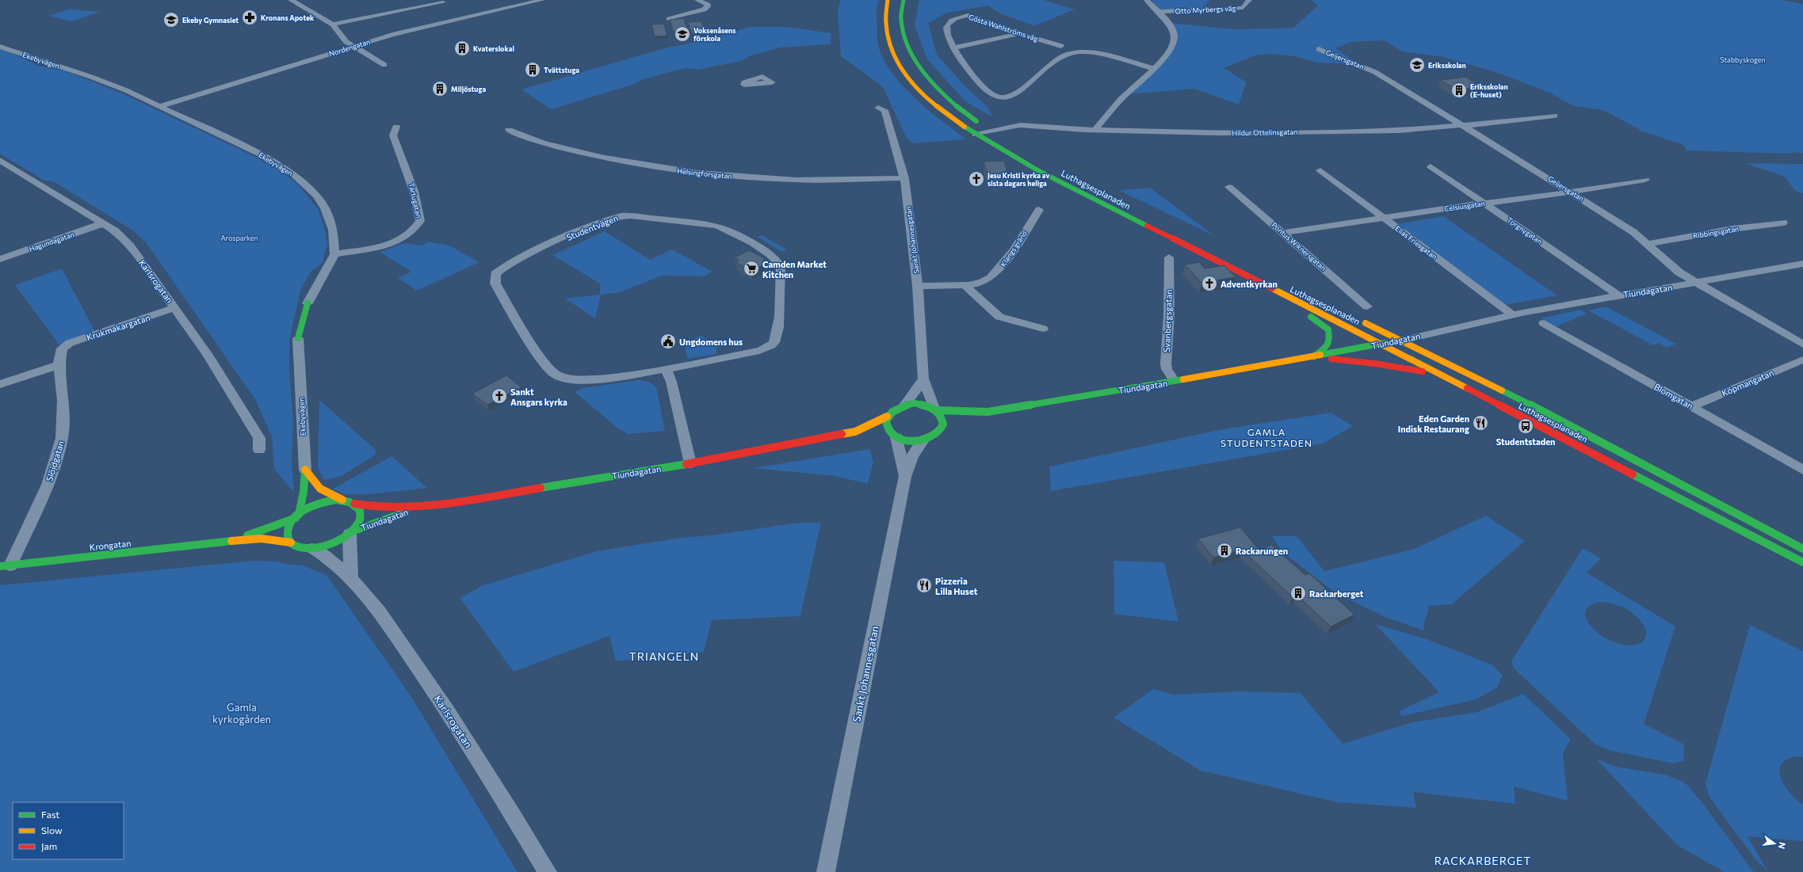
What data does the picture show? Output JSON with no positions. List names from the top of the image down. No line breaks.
{"streets":{"main road":["Ekebyvägen","Luthagsesplanaden","Tiundagatan","Krongatan"],"street":["Otto Myrbergs väg","Gösta Wahlströms väg","Nordengatan","Geijersgatan","Hildur Ottelinsgatan","Helsingforsgatan","Tartugatan","Celsiusgatan","Studentvägen","Torgnygatan","Ribbingsgatan","Sankt Johannesgatan","Hagundagatan","Elias Friesgatan","Pontus Wiknersgatan","Klangs gränd","Karlsrogatan","Svanbergsgatan","Krukmakargatan","Köpmangatan","Blomgatan","Slöjdgatan"]},"crossings":[["Otto Myrbergs väg","Gösta Wahlströms väg"],["Otto Myrbergs väg","Hildur Ottelinsgatan"],["Nordengatan","Ekebyvägen"],["Geijersgatan","Hildur Ottelinsgatan"],["Geijersgatan","Celsiusgatan"],["Geijersgatan","Ribbingsgatan"],["Geijersgatan","Tiundagatan"],["Ekebyvägen","Tartugatan"],["Ekebyvägen","Krongatan"],["Hildur Ottelinsgatan","Luthagsesplanaden"],["Helsingforsgatan","Sankt Johannesgatan"],["Luthagsesplanaden","Tiundagatan"],["Celsiusgatan","Torgnygatan"],["Celsiusgatan","Elias Friesgatan"],["Celsiusgatan","Pontus Wiknersgatan"],["Torgnygatan","Tiundagatan"],["Sankt Johannesgatan","Klangs gränd"],["Sankt Johannesgatan","Tiundagatan"],["Hagundagatan","Karlsrogatan"],["Elias Friesgatan","Tiundagatan"],["Karlsrogatan","Tiundagatan"],["Karlsrogatan","Krukmakargatan"],["Karlsrogatan","Krongatan"],["Tiundagatan","Svanbergsgatan"],["Tiundagatan","Krongatan"],["Krukmakargatan","Slöjdgatan"],["Köpmangatan","Blomgatan"],["Slöjdgatan","Krongatan"]],"districts":["GAMLA STUDENTSTADEN","TRIANGELN","RACKARBERGET"],"parks":["Stabbyskogen","Arosparken","Gamla kyrkogården"],"places":{"pharmacy":["Kronans Apotek"],"school or university":["Ekeby Gymnasiet","Voksenåsens förskola","Eriksskolan"],"building":["Kvaterslokal","Tvättstuga","Miljöstuga","Eriksskolan (E-huset)","Rackarungen","Rackarberget"],"church":["Jesu Kristi kyrka av sista dagars heliga","Adventkyrkan","Sankt Ansgars kyrka"],"supermarket":["Camden Market Kitchen"],"public building":["Ungdomens hus"],"restaurant":["Eden Garden Indisk Restaurang","Pizzeria Lilla Huset"],"bus stop":["Studentstaden"]},"legend":["Fast","Slow","Jam"],"north":"right"}
